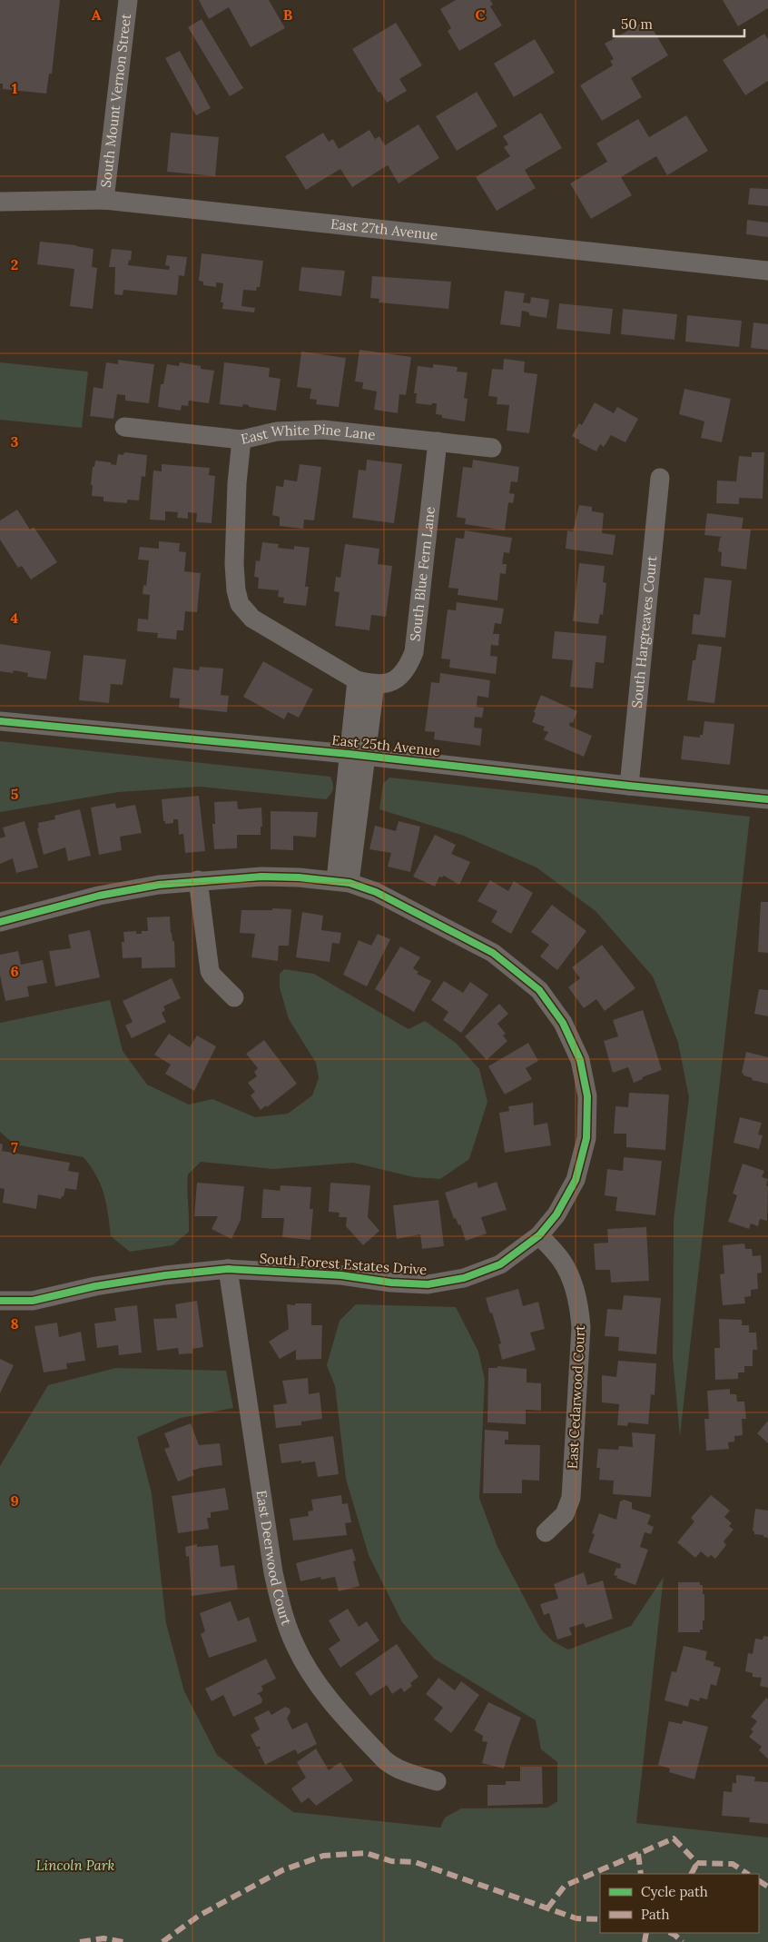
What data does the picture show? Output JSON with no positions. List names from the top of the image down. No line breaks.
{"streets":{"street":["South Mount Vernon Street","East 27th Avenue","East White Pine Lane","South Blue Fern Lane","South Hargreaves Court","East 25th Avenue","South Forest Estates Drive","East Cedarwood Court","East Deerwood Court"]},"crossings":[["South Mount Vernon Street","East 27th Avenue"],["East White Pine Lane","South Blue Fern Lane"],["South Hargreaves Court","East 25th Avenue"],["South Forest Estates Drive","East Cedarwood Court"],["South Forest Estates Drive","East Deerwood Court"]],"parks":["Lincoln Park"],"legend":["Cycle path","Path"],"scale_bar":"50 m","grid":{"columns":["A","B","C"],"rows":["1","2","3","4","5","6","7","8","9"]}}
